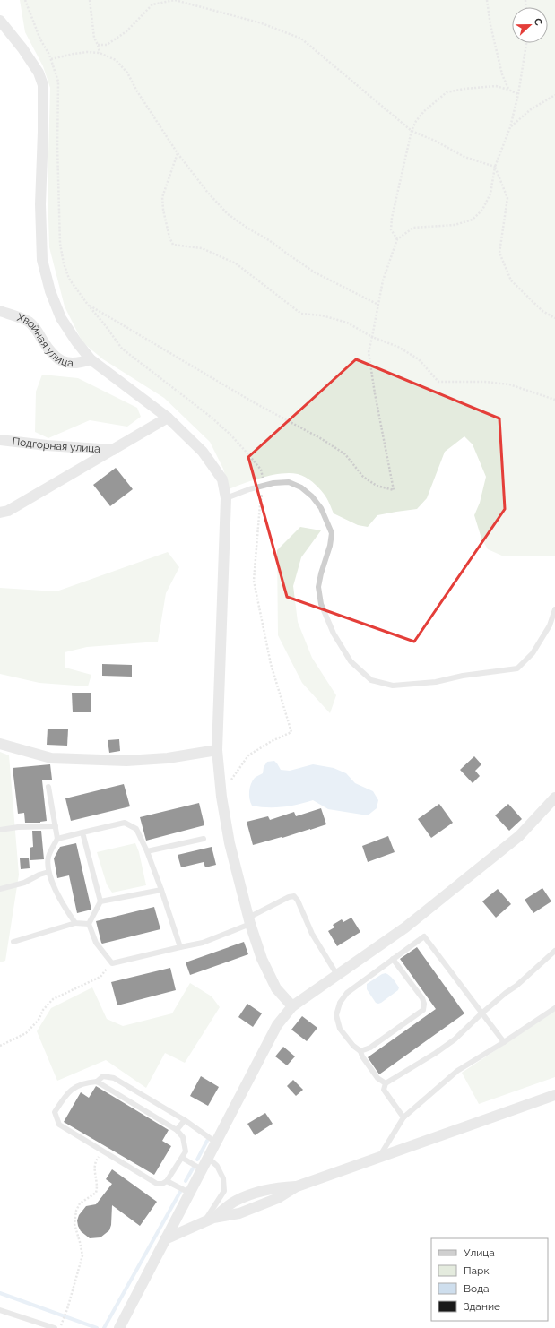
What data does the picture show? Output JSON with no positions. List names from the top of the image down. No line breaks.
{"streets":{"street":["Хвойная улица","Подгорная улица"]},"legend":["Улица","Парк","Вода","Здание"],"north":"right"}
